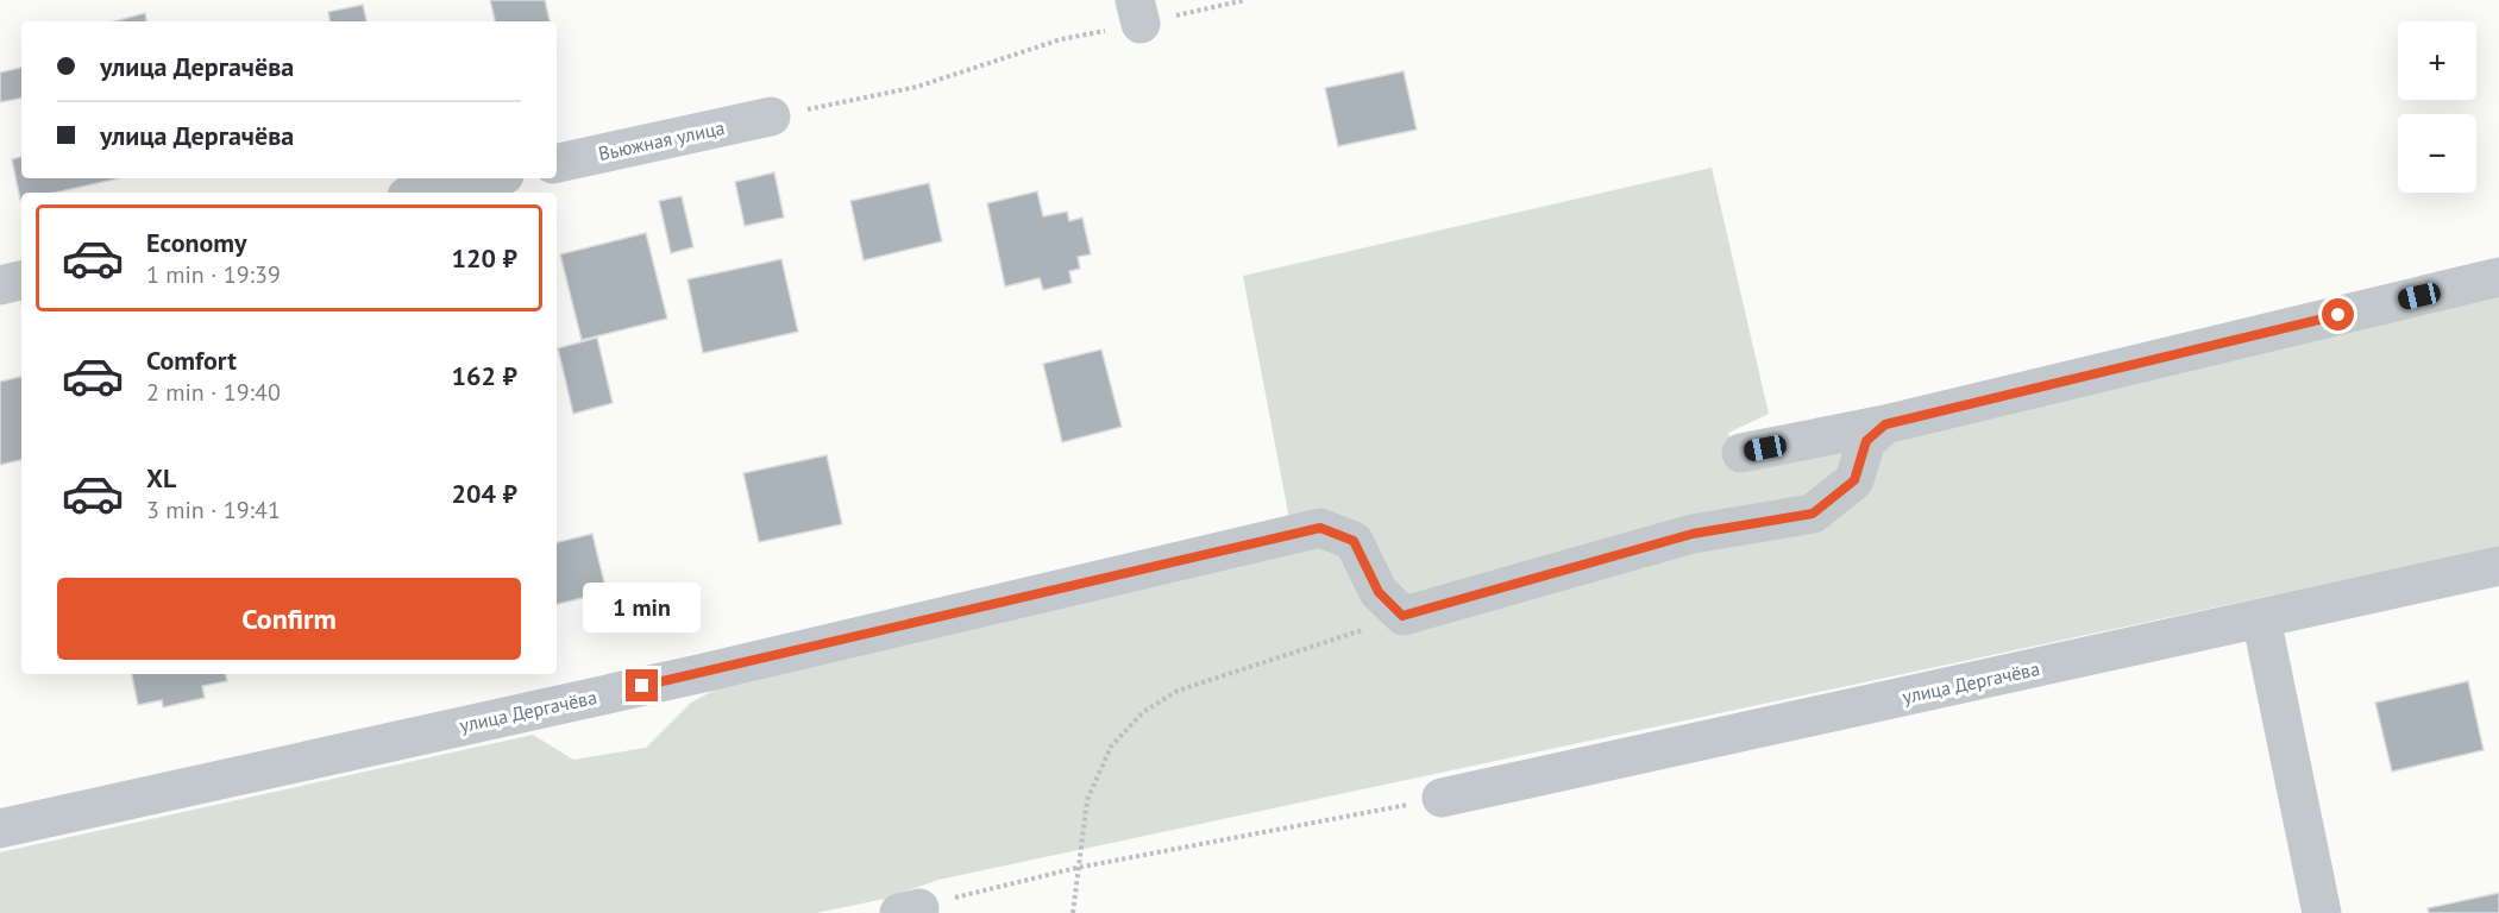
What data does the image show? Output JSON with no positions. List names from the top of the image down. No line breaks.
{"streets":{"street":["Вьюжная улица","улица Дергачёва"]},"page":{"map_buttons":["+","−"],"banner":["улица Дергачёва","улица Дергачёва"],"list":[{"name":"Economy","note":"1 min · 19:39","value":"120 ₽"},{"name":"Comfort","note":"2 min · 19:40","value":"162 ₽"},{"name":"XL","note":"3 min · 19:41","value":"204 ₽"}],"buttons":"Confirm","bubble":"1 min"}}
